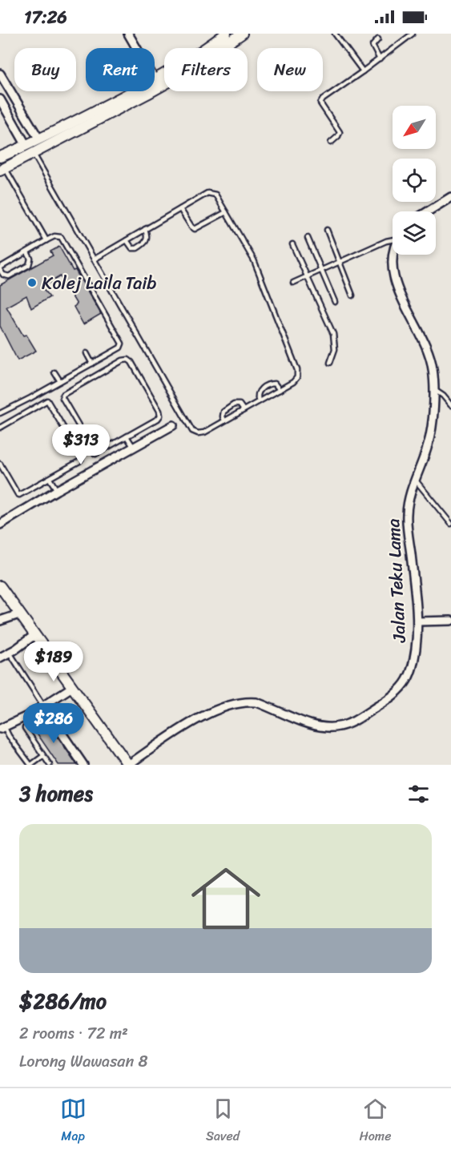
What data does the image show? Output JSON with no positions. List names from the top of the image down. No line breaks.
{"streets":{"street":["Jalan Teku Lama"]},"places":["Kolej Laila Taib"],"north":"bottom left","page":{"status":"17:26","chip":["Buy","Rent","Filters","New"],"price":["$313","$189","$286"],"heading":"3 homes","list":[{"name":"$286/mo","note":"2 rooms · 72 m² · Lorong Wawasan 8"}],"tabs":["Map","Saved","Home"]}}
